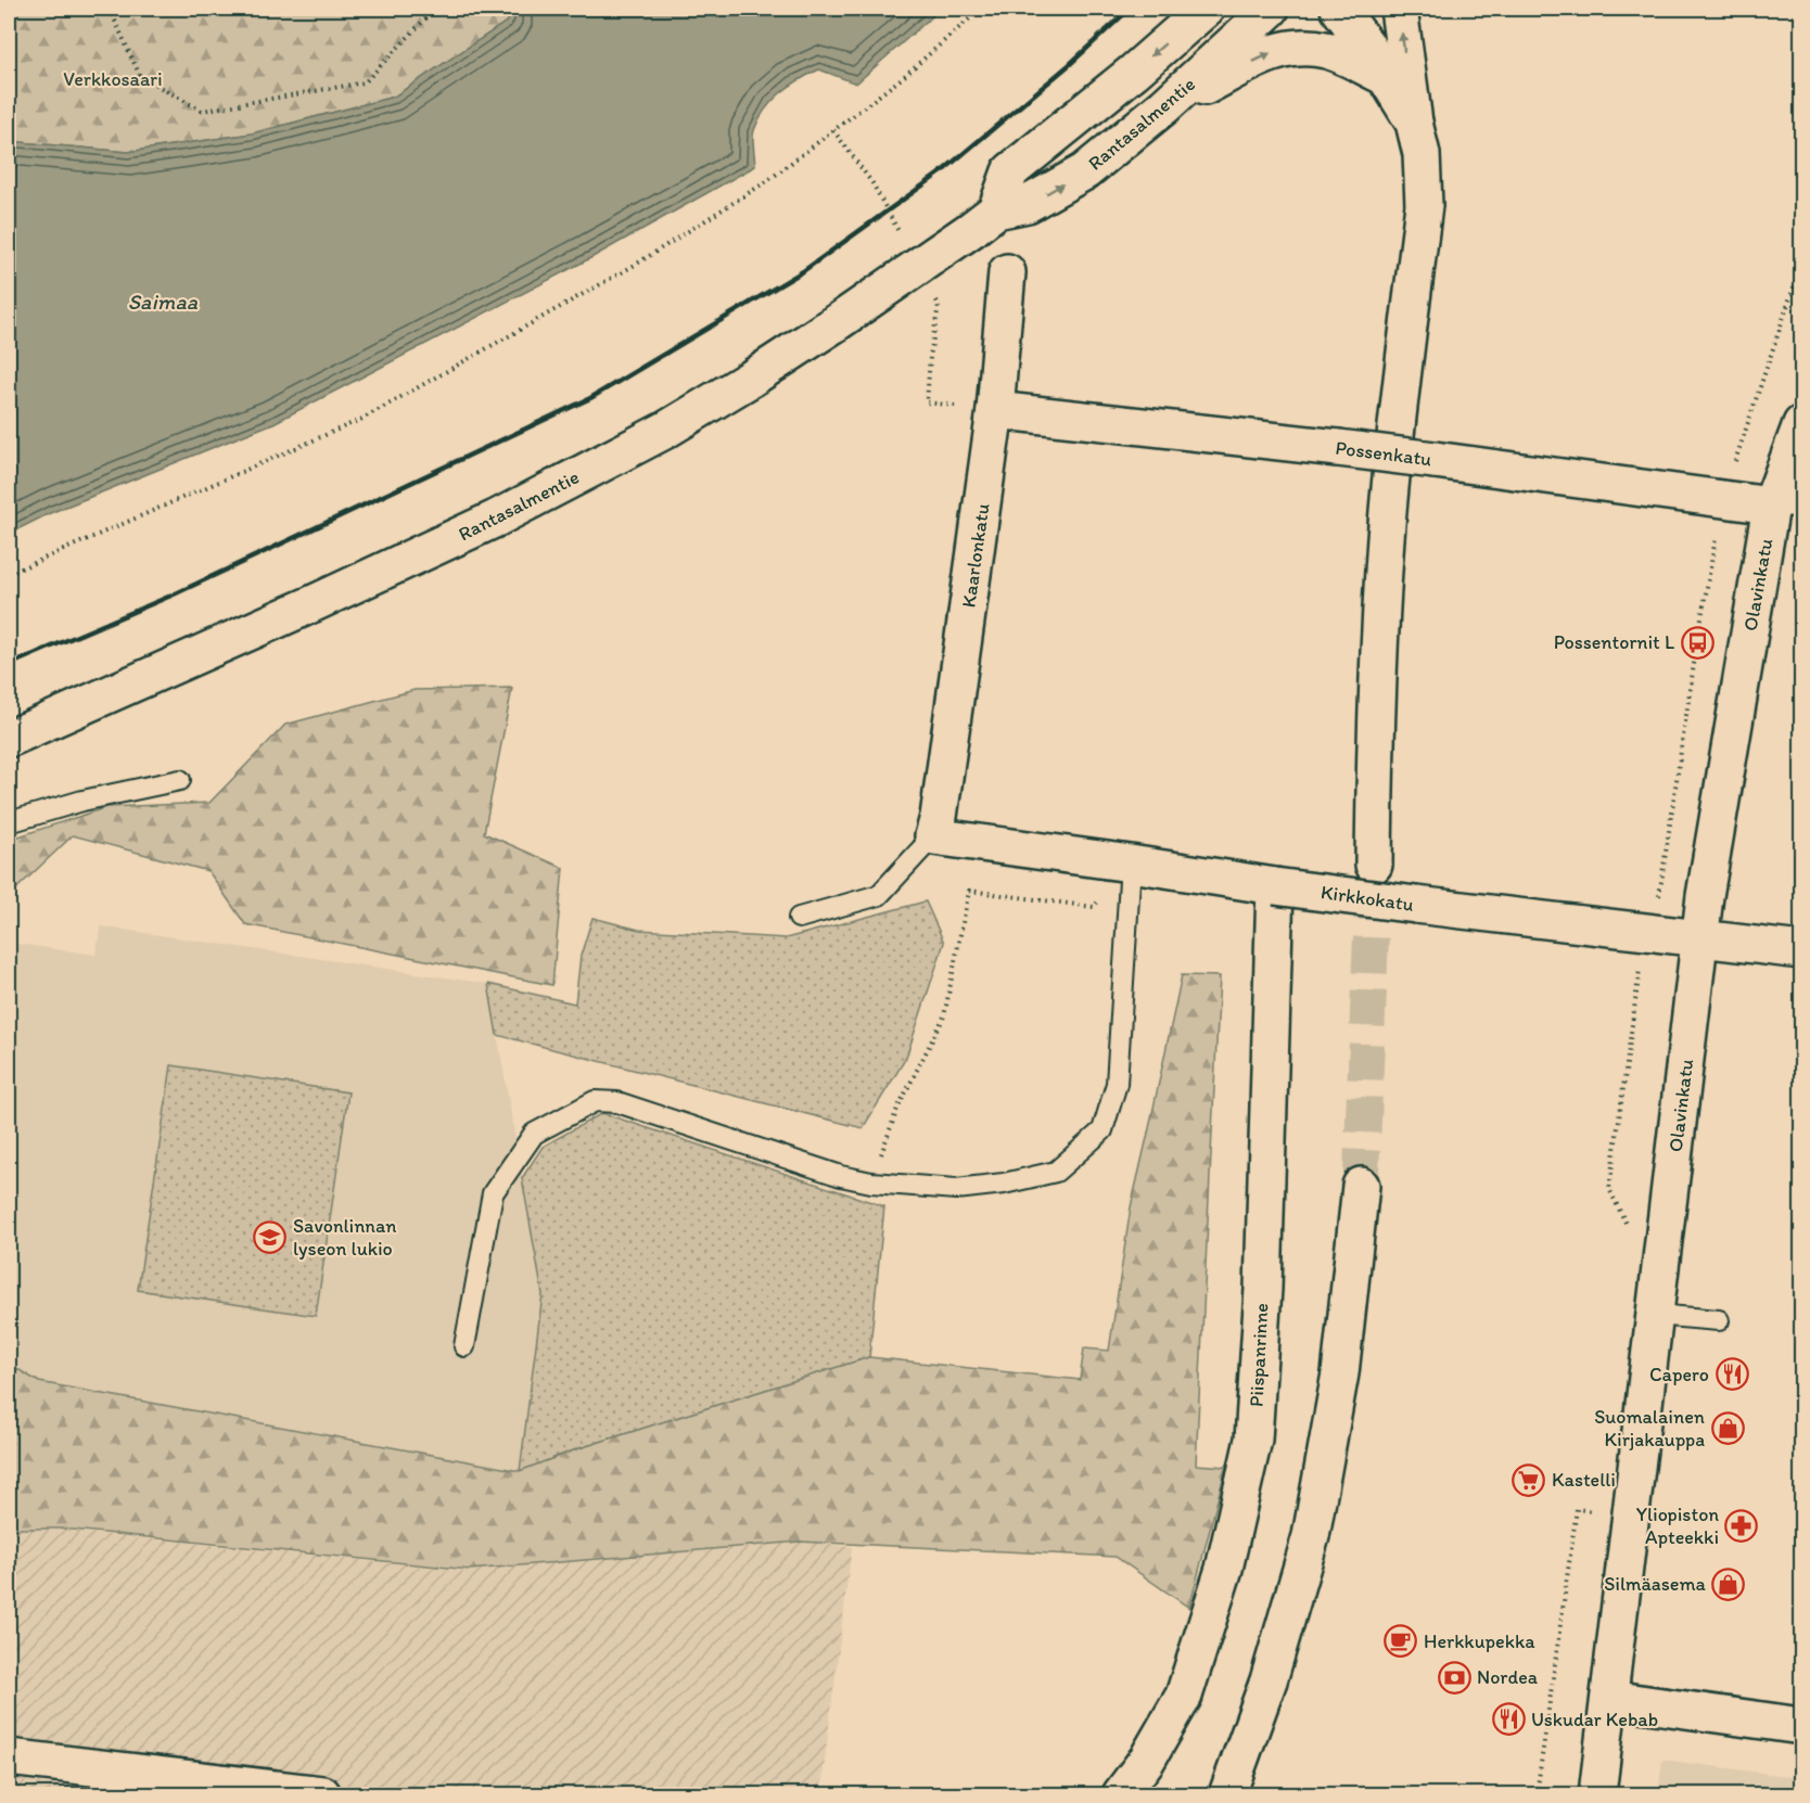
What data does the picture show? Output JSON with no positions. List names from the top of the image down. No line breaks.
{"streets":{"main road":["Rantasalmentie","Possenkatu","Kaarlonkatu","Olavinkatu","Kirkkokatu","Piispanrinne"]},"crossings":[["Possenkatu","Kaarlonkatu"],["Possenkatu","Olavinkatu"],["Kaarlonkatu","Kirkkokatu"],["Olavinkatu","Kirkkokatu"],["Kirkkokatu","Piispanrinne"]],"water":["Saimaa"],"parks":["Verkkosaari"],"places":{"bus stop":["Possentornit L"],"school or university":["Savonlinnan lyseon lukio"],"restaurant":["Capero","Uskudar Kebab"],"shop":["Suomalainen Kirjakauppa","Silmäasema"],"supermarket":["Kastelli"],"pharmacy":["Yliopiston Apteekki"],"cafe":["Herkkupekka"],"bank":["Nordea"]}}
